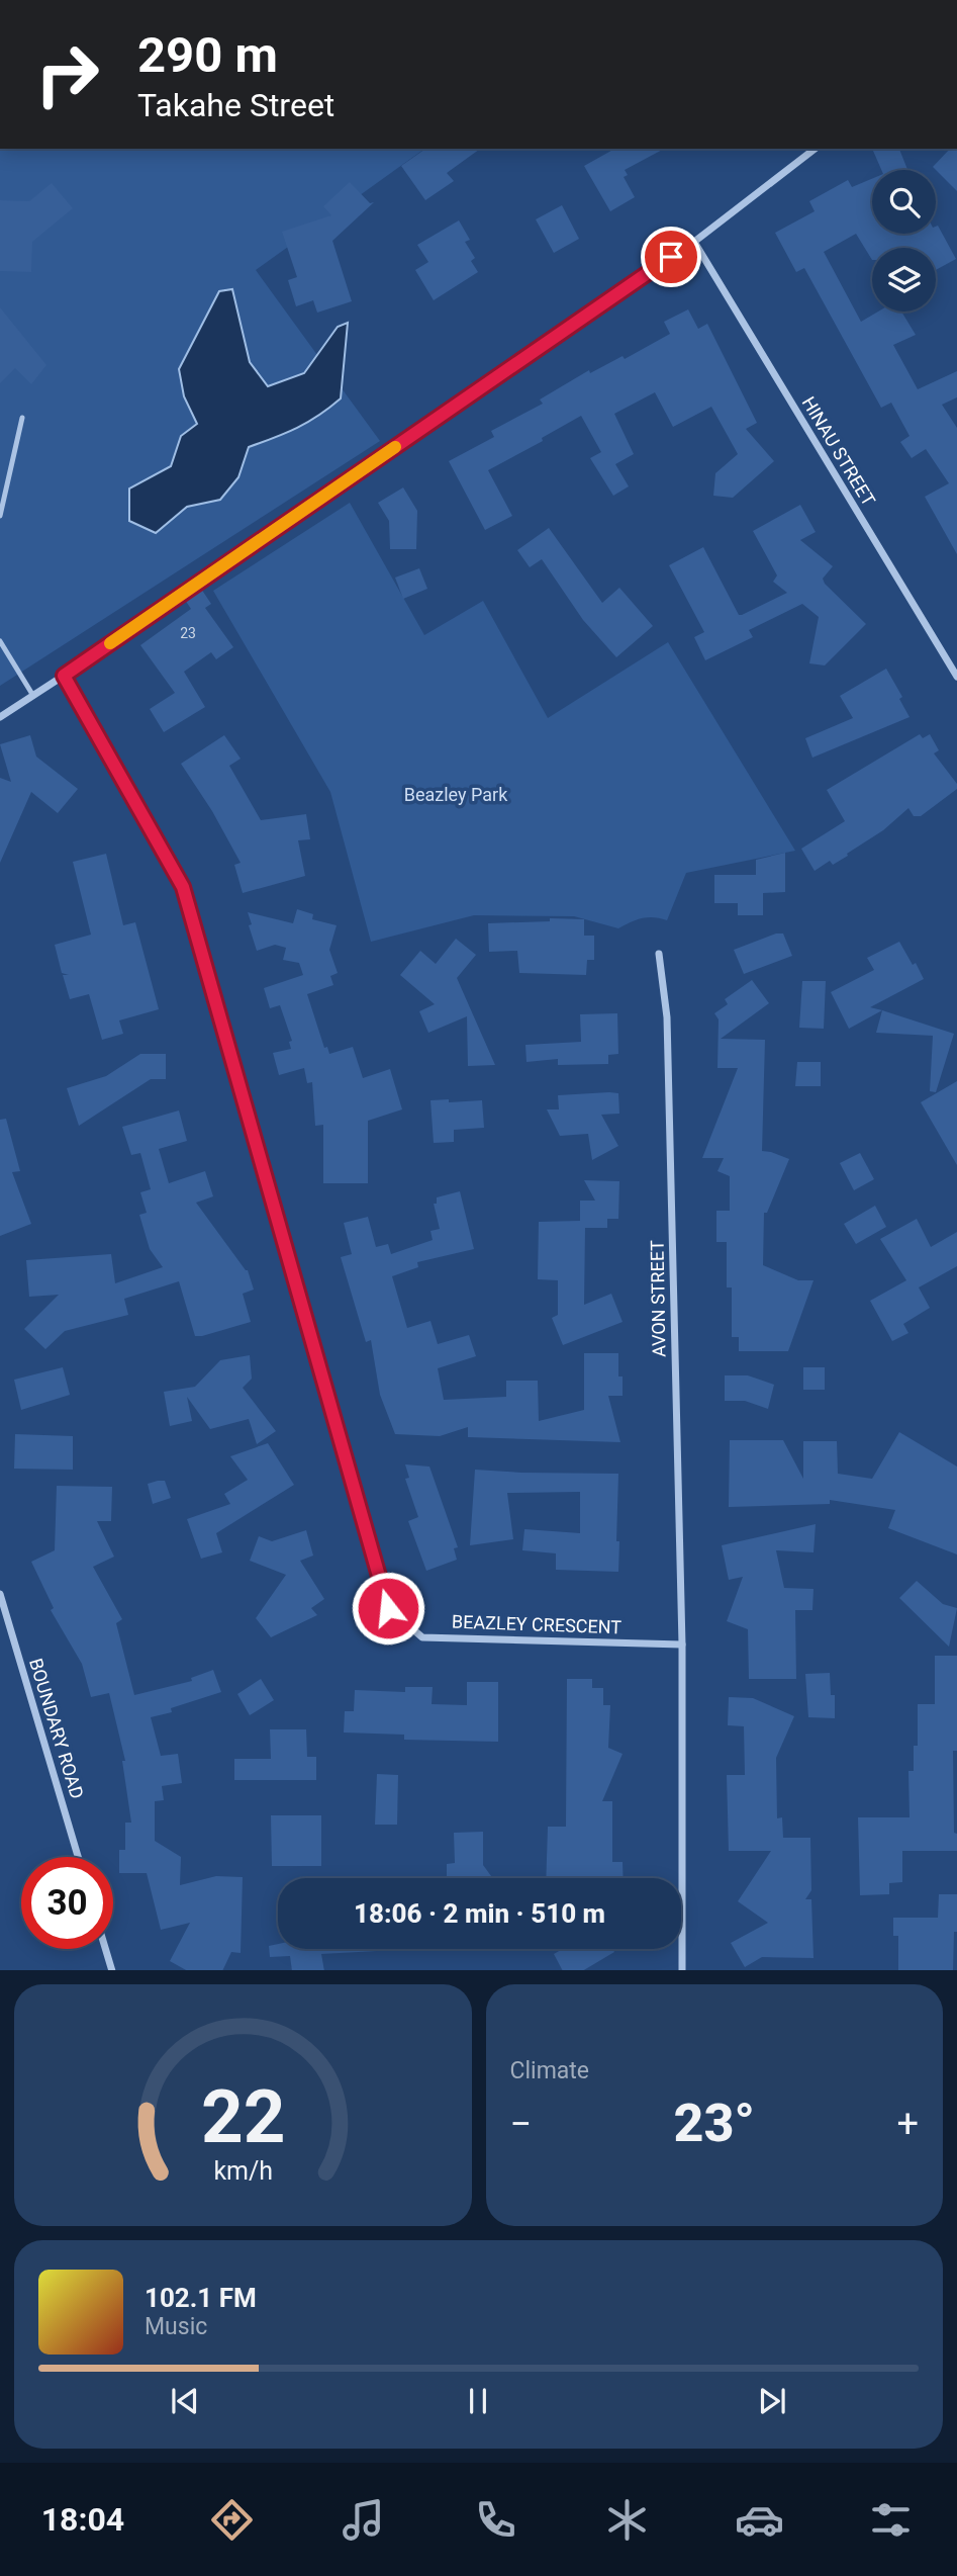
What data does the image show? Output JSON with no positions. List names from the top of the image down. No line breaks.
{"streets":{"street":["HINAU STREET","AVON STREET","BEAZLEY CRESCENT","BOUNDARY ROAD"]},"crossings":[["AVON STREET","BEAZLEY CRESCENT"]],"parks":["Beazley Park"],"house_numbers":["23"],"page":{"turn":["290 m","Takahe Street"],"limit":"30","trip":"18:06 · 2 min · 510 m","tile":"Climate","heat":["−","23°","+"],"song":["102.1 FM","Music"],"tabs":"18:04","gauge":["22","km/h"]}}
